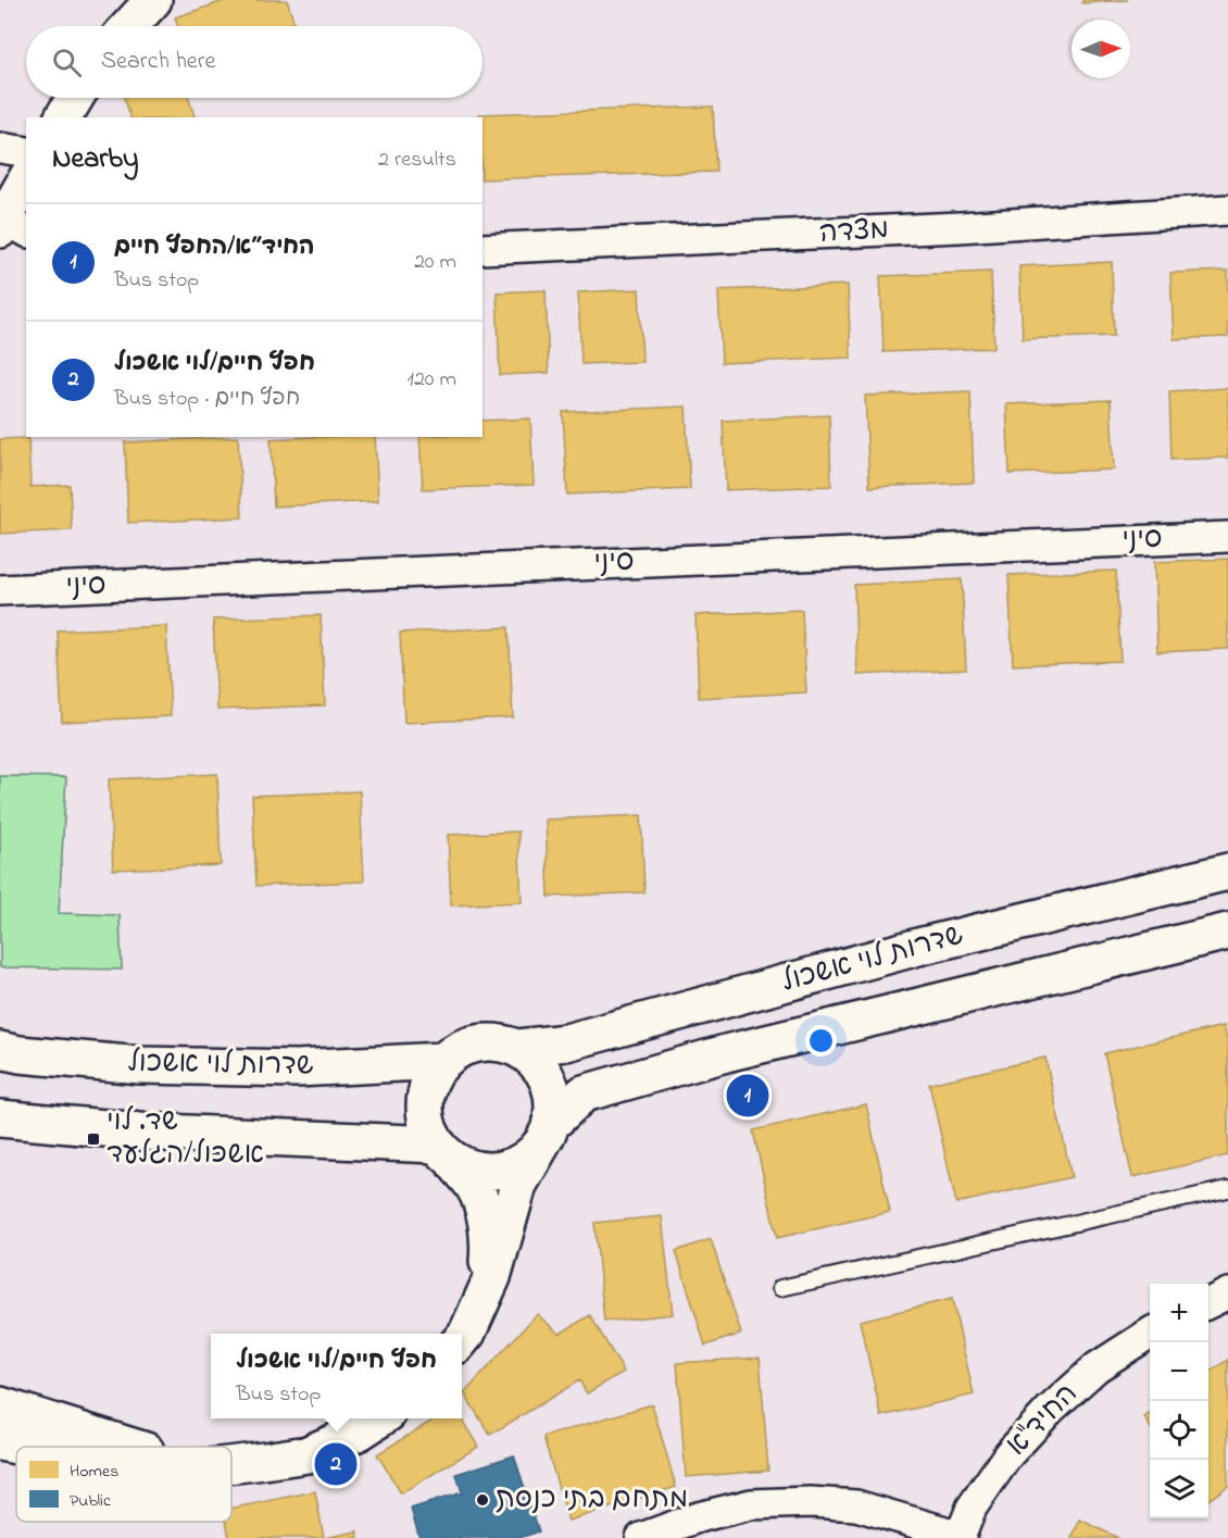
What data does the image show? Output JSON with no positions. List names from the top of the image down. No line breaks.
{"streets":{"main road":["שדרות לוי אשכול"],"street":["מצדה","סיני","החיד\"א"]},"places":{"transit":["שד. לוי אשכול/הגלעד"],"other":["מתחם בתי כנסת"]},"legend":["Homes","Public"],"north":"right","page":{"search":"Search here","heading":["Nearby","2 results"],"list":[{"mark":"1","name":"החיד״א/החפץ חיים","note":"Bus stop","value":"20 m"},{"mark":"2","name":"חפץ חיים/לוי אשכול","note":"Bus stop · חפץ חיים","value":"120 m"}],"pins":["1","2"],"map_buttons":["+","−"],"popup":["חפץ חיים/לוי אשכול","Bus stop"]}}
